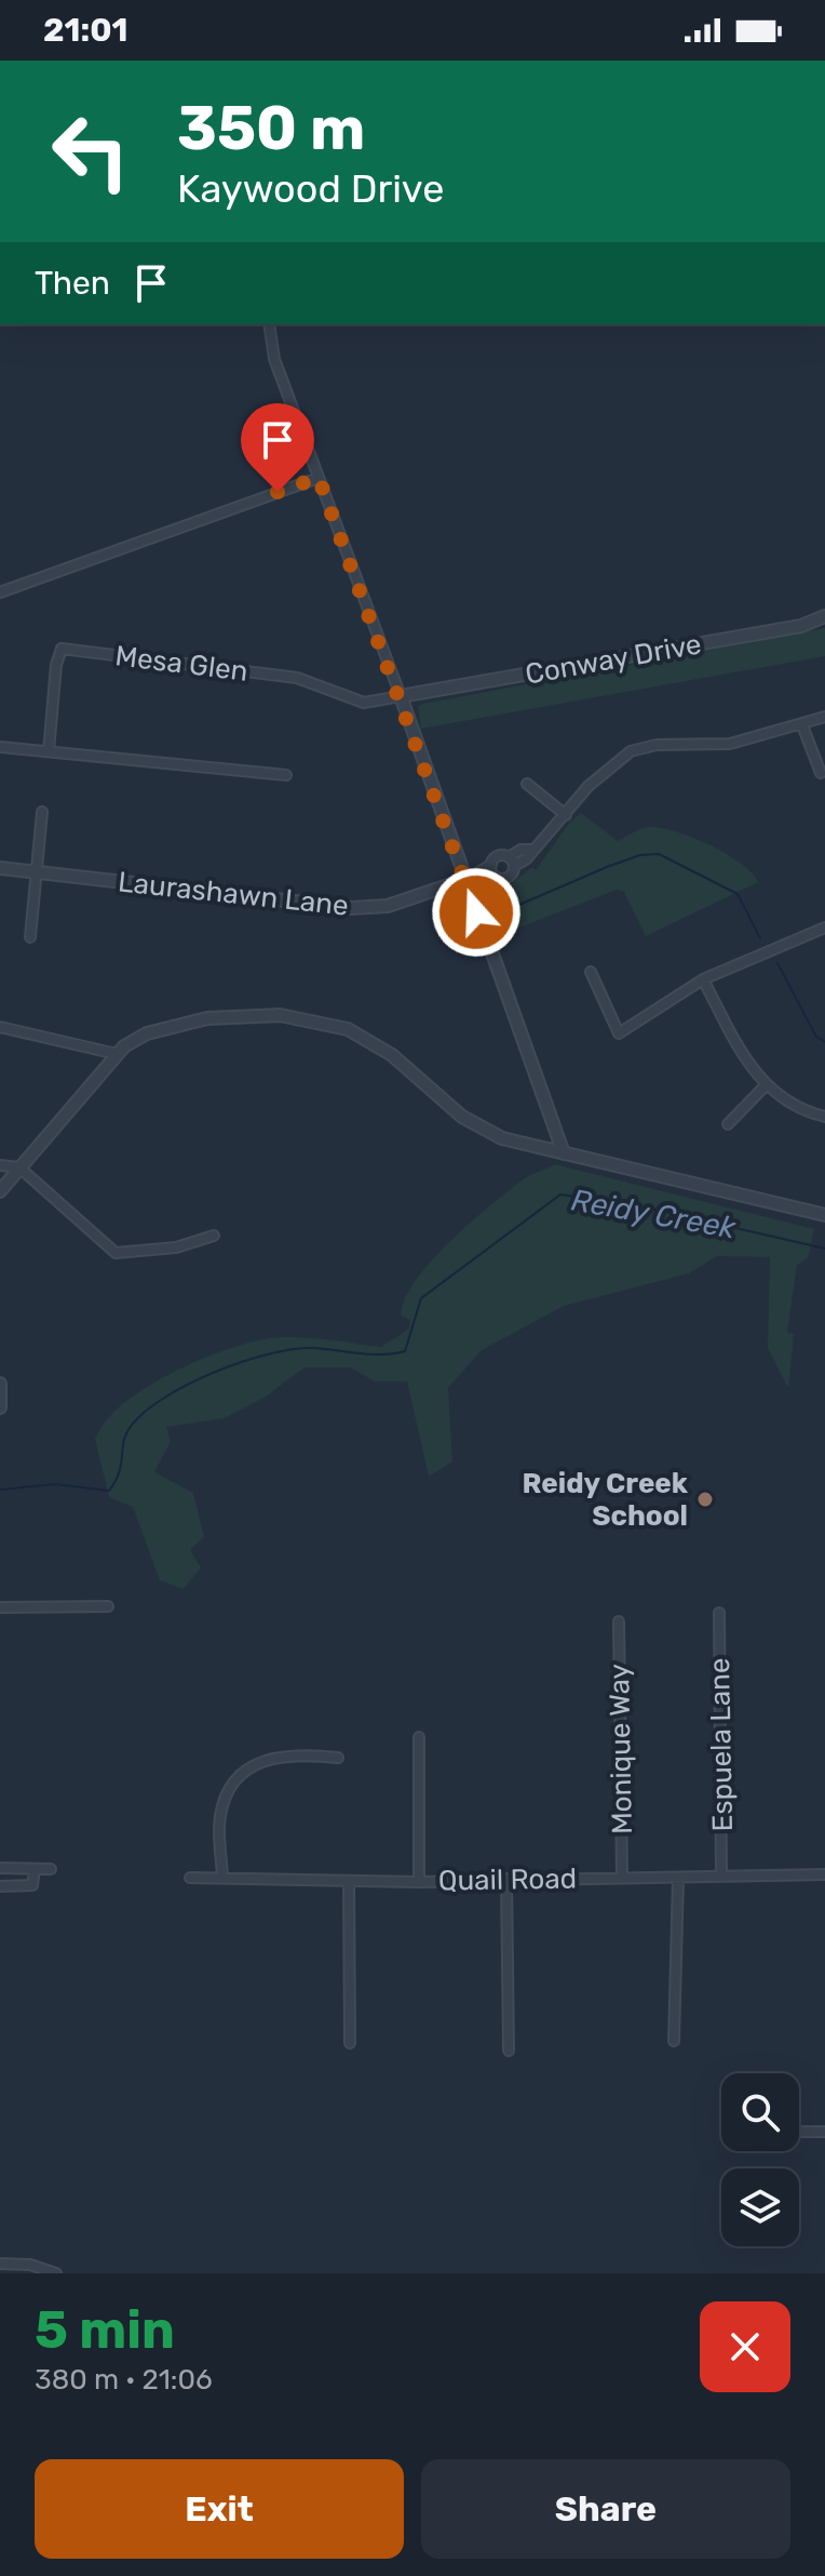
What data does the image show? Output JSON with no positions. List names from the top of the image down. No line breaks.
{"streets":{"street":["Conway Drive","Mesa Glen","Laurashawn Lane","Espuela Lane","Monique Way","Quail Road"]},"crossings":[["Conway Drive","Mesa Glen"],["Espuela Lane","Quail Road"],["Monique Way","Quail Road"]],"water":["Reidy Creek"],"places":["Reidy Creek School"],"page":{"status":"21:01","turn":["350 m","Kaywood Drive"],"then":"Then","heading":["5 min","380 m · 21:06"],"buttons":["Exit","Share"]}}
